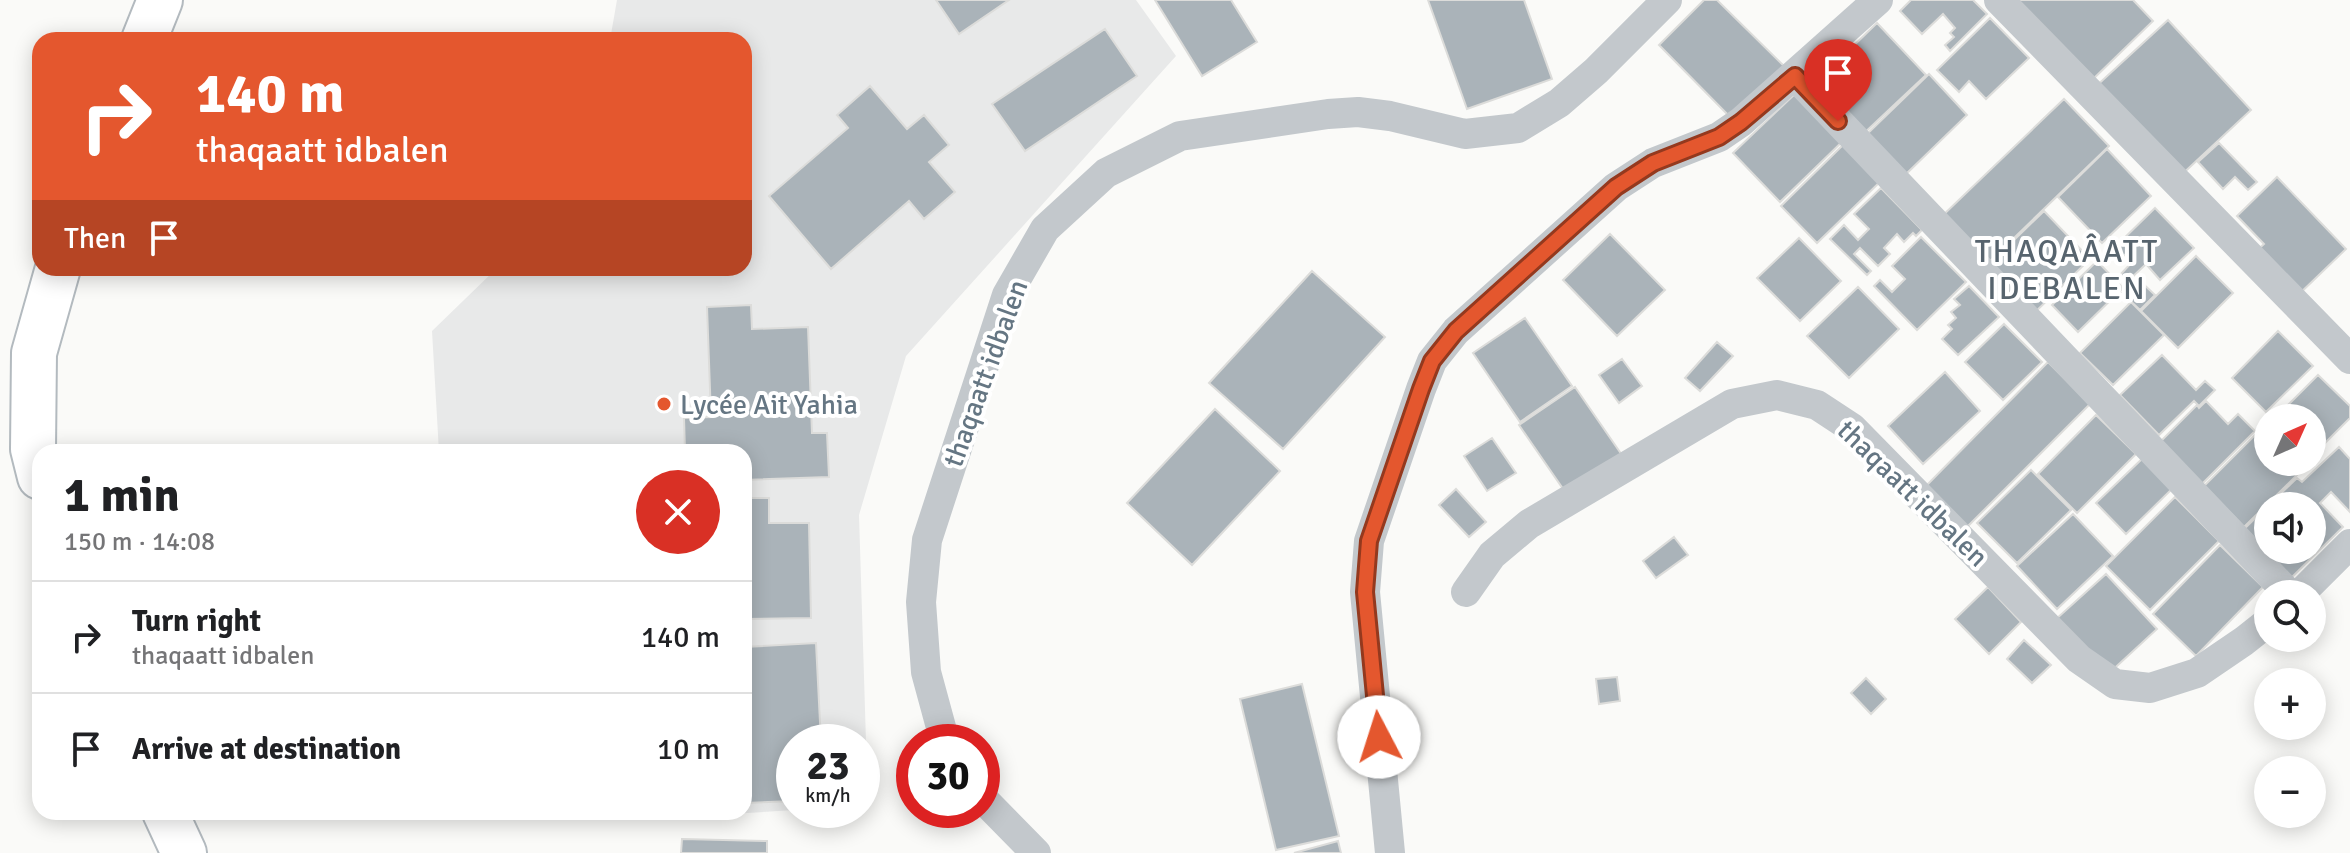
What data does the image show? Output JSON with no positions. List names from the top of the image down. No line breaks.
{"streets":{"street":["thaqaatt idbalen"]},"districts":["THAQAÂATT IDEBALEN"],"places":["Lycée Ait Yahia"],"north":"top right","page":{"turn":["140 m","thaqaatt idbalen"],"then":"Then","map_buttons":["+","−"],"heading":["1 min","150 m · 14:08"],"list":[{"name":"Turn right","note":"thaqaatt idbalen","value":"140 m"},{"name":"Arrive at destination","value":"10 m"}],"speed":"23 km/h","limit":"30"}}
